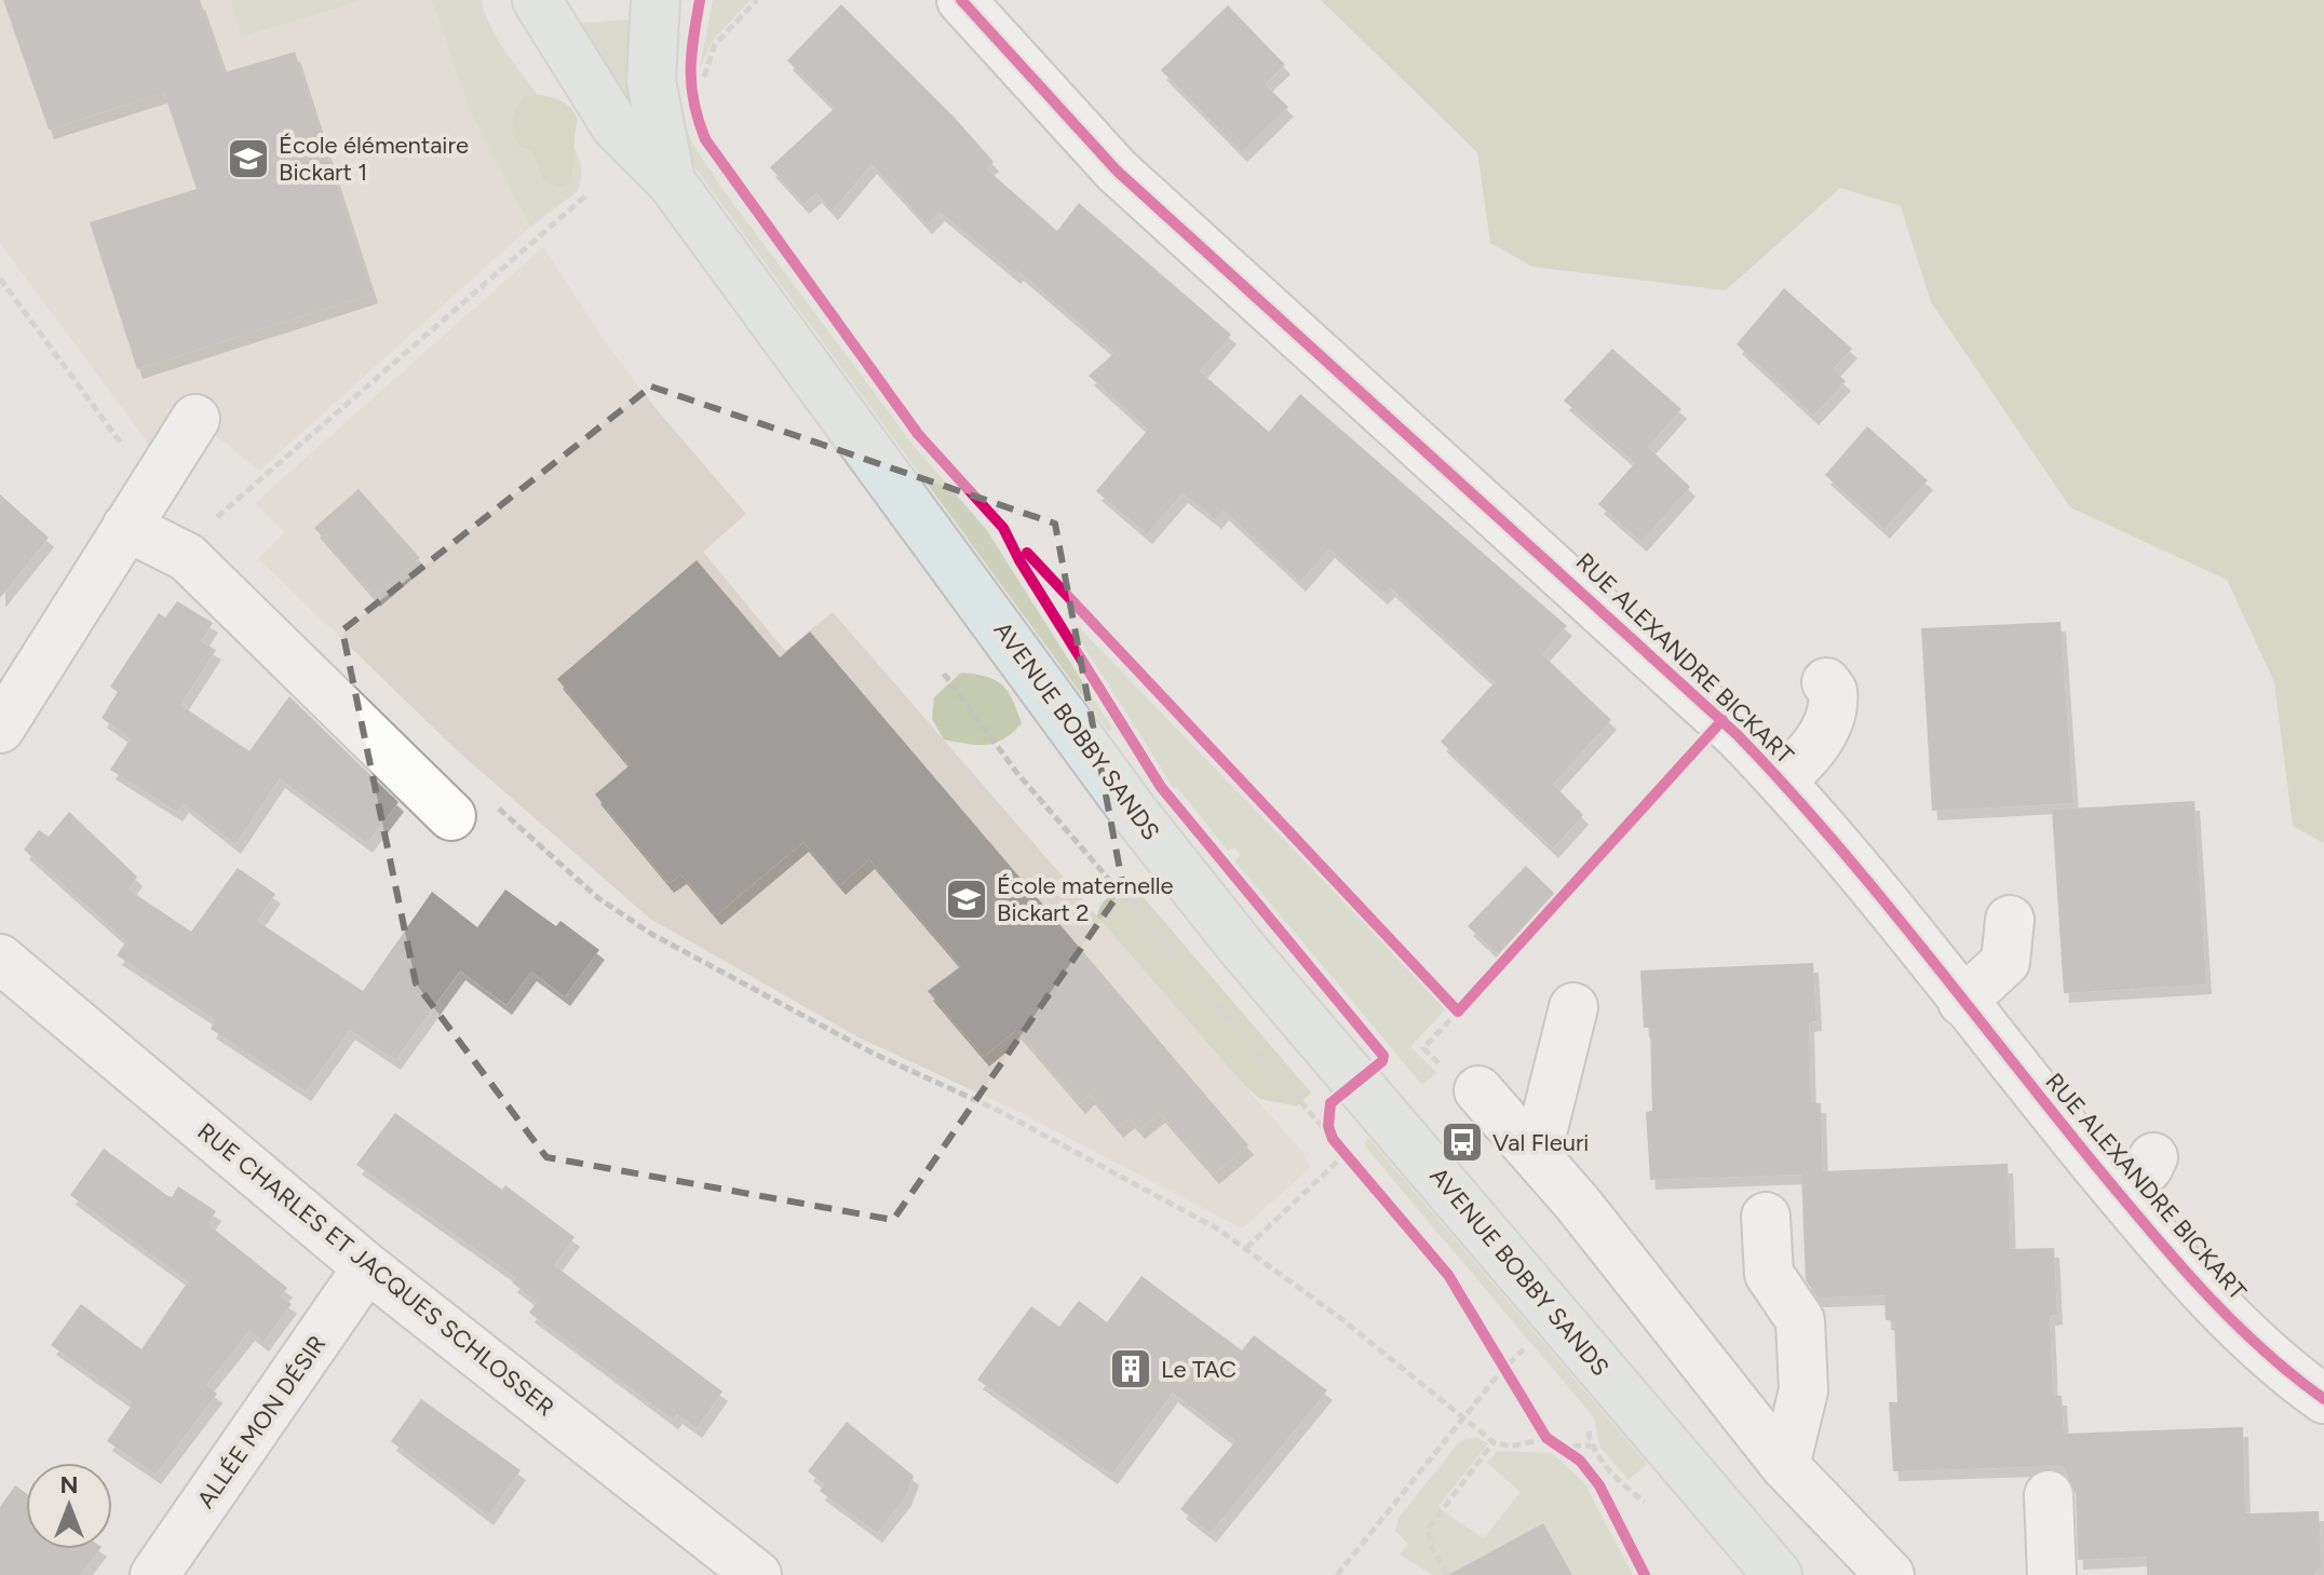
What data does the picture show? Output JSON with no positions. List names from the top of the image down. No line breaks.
{"streets":{"main road":["AVENUE BOBBY SANDS"],"street":["RUE ALEXANDRE BICKART","RUE CHARLES ET JACQUES SCHLOSSER","ALLÉE MON DÉSIR"]},"crossings":[["RUE CHARLES ET JACQUES SCHLOSSER","ALLÉE MON DÉSIR"]],"places":{"school or university":["École élémentaire Bickart 1","École maternelle Bickart 2"],"bus stop":["Val Fleuri"],"building":["Le TAC"]},"north":"top"}
